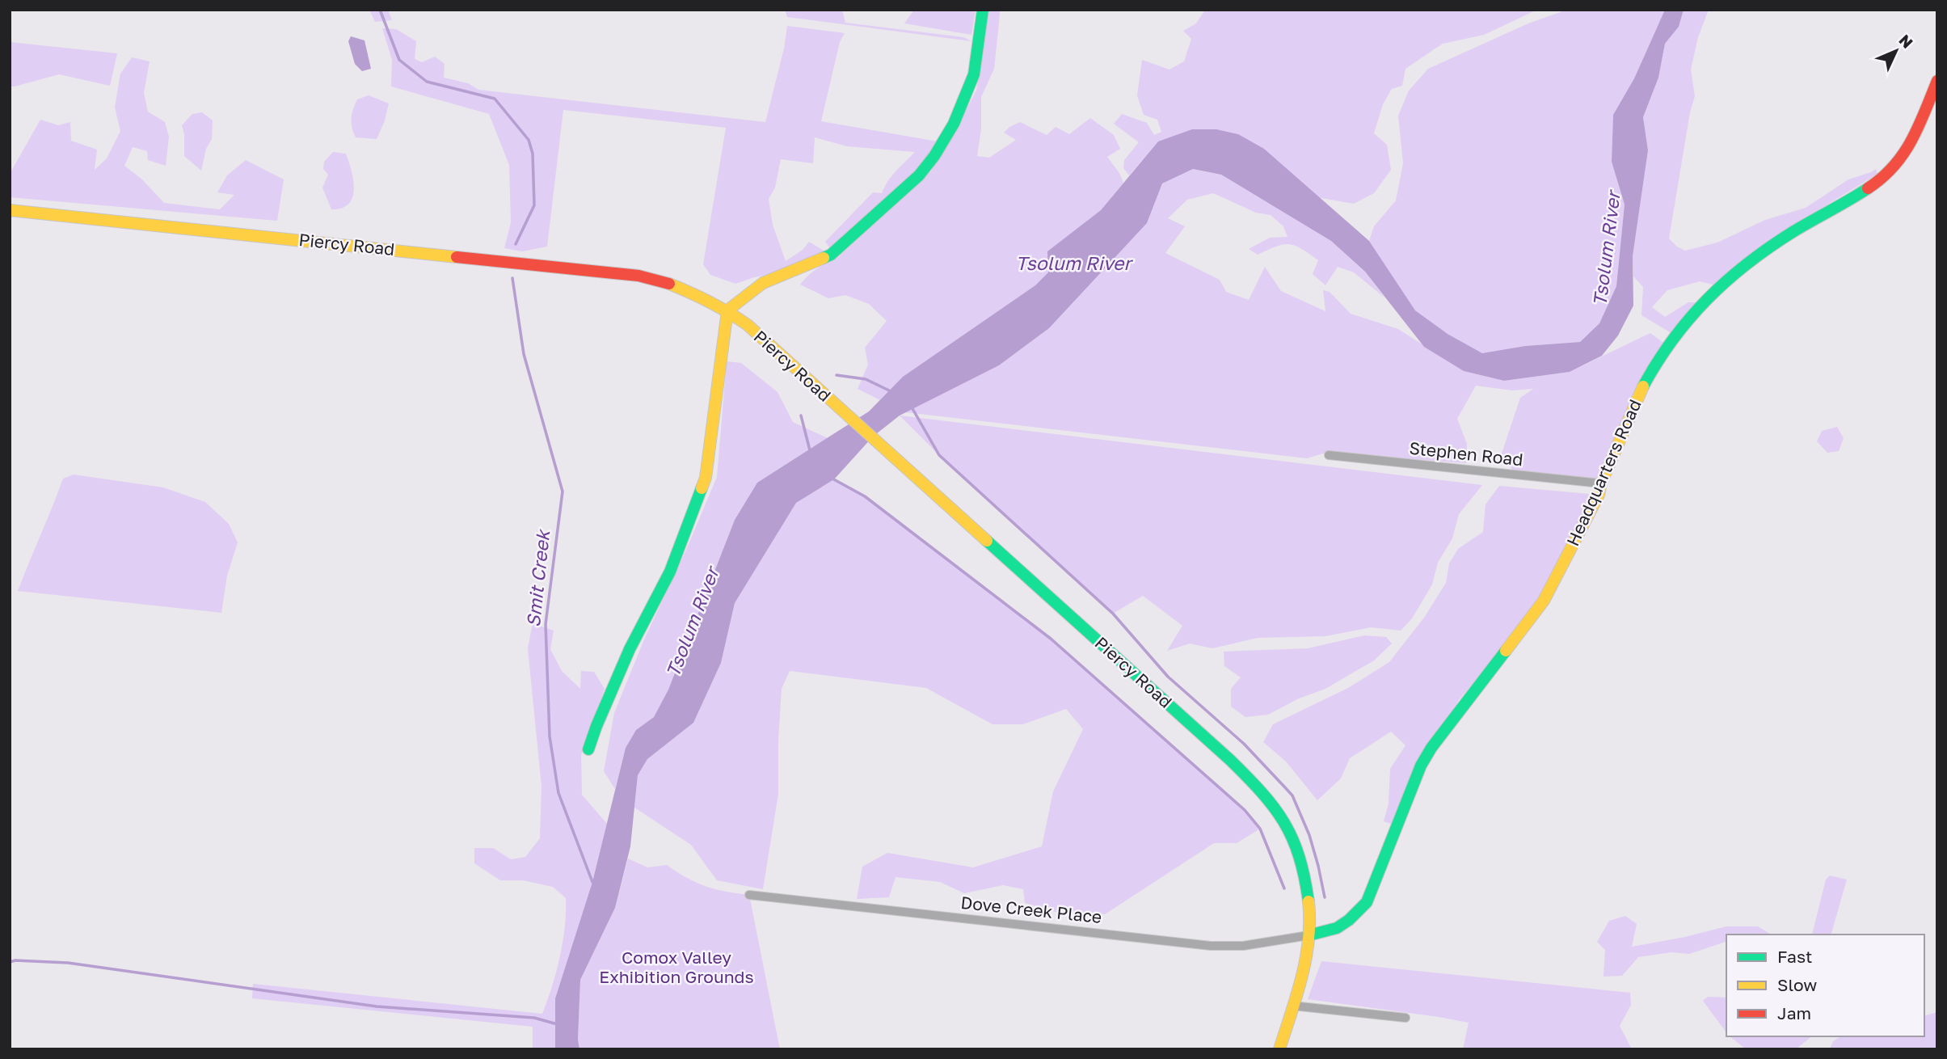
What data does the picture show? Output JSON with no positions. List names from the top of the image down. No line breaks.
{"streets":{"street":["Piercy Road","Stephen Road","Headquarters Road","Dove Creek Place"]},"crossings":[["Piercy Road","Headquarters Road"],["Piercy Road","Dove Creek Place"],["Stephen Road","Headquarters Road"],["Headquarters Road","Dove Creek Place"]],"water":["Tsolum River","Smit Creek"],"parks":["Comox Valley Exhibition Grounds"],"legend":["Fast","Slow","Jam"],"north":"top right"}
